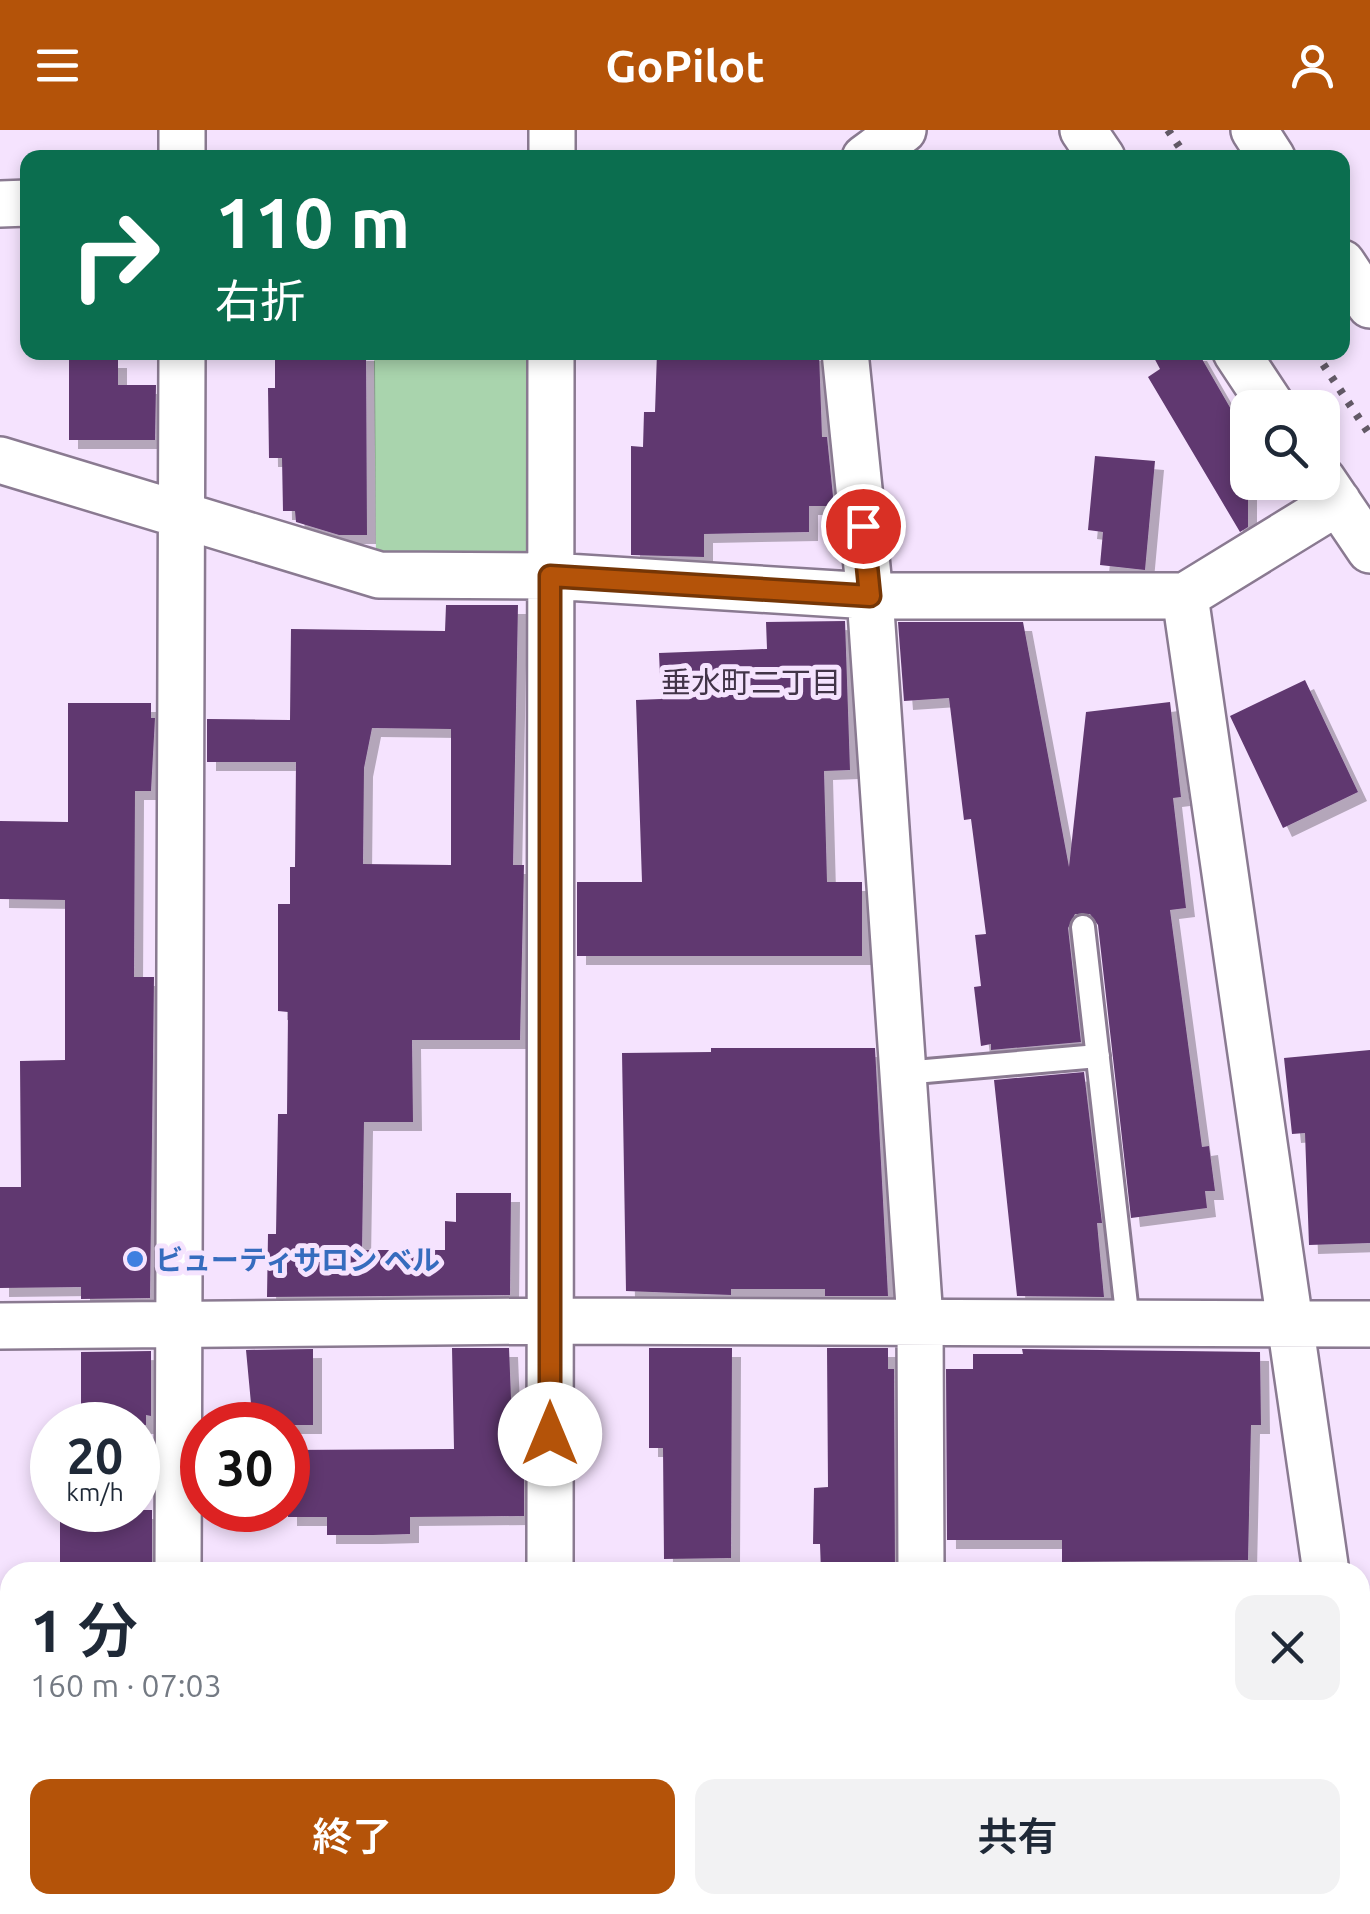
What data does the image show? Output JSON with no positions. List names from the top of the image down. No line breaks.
{"districts":["垂水町二丁目"],"places":["ビューティサロン ベル"],"page":{"header":"GoPilot","turn":["110 m","右折"],"speed":"20 km/h","limit":"30","heading":["1 分","160 m · 07:03"],"buttons":["終了","共有"]}}
